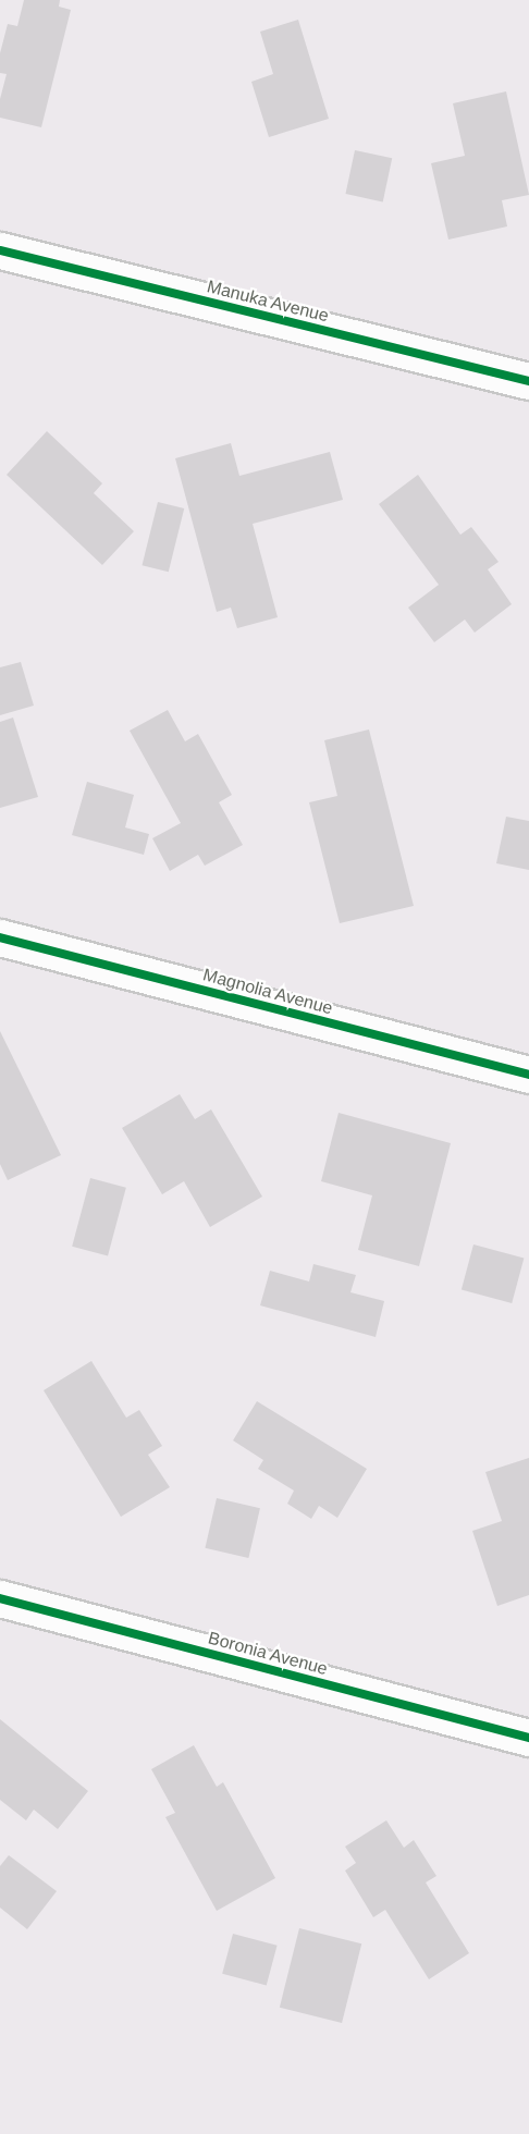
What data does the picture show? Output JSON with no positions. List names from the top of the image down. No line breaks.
{"streets":{"street":["Manuka Avenue","Magnolia Avenue","Boronia Avenue"]}}
